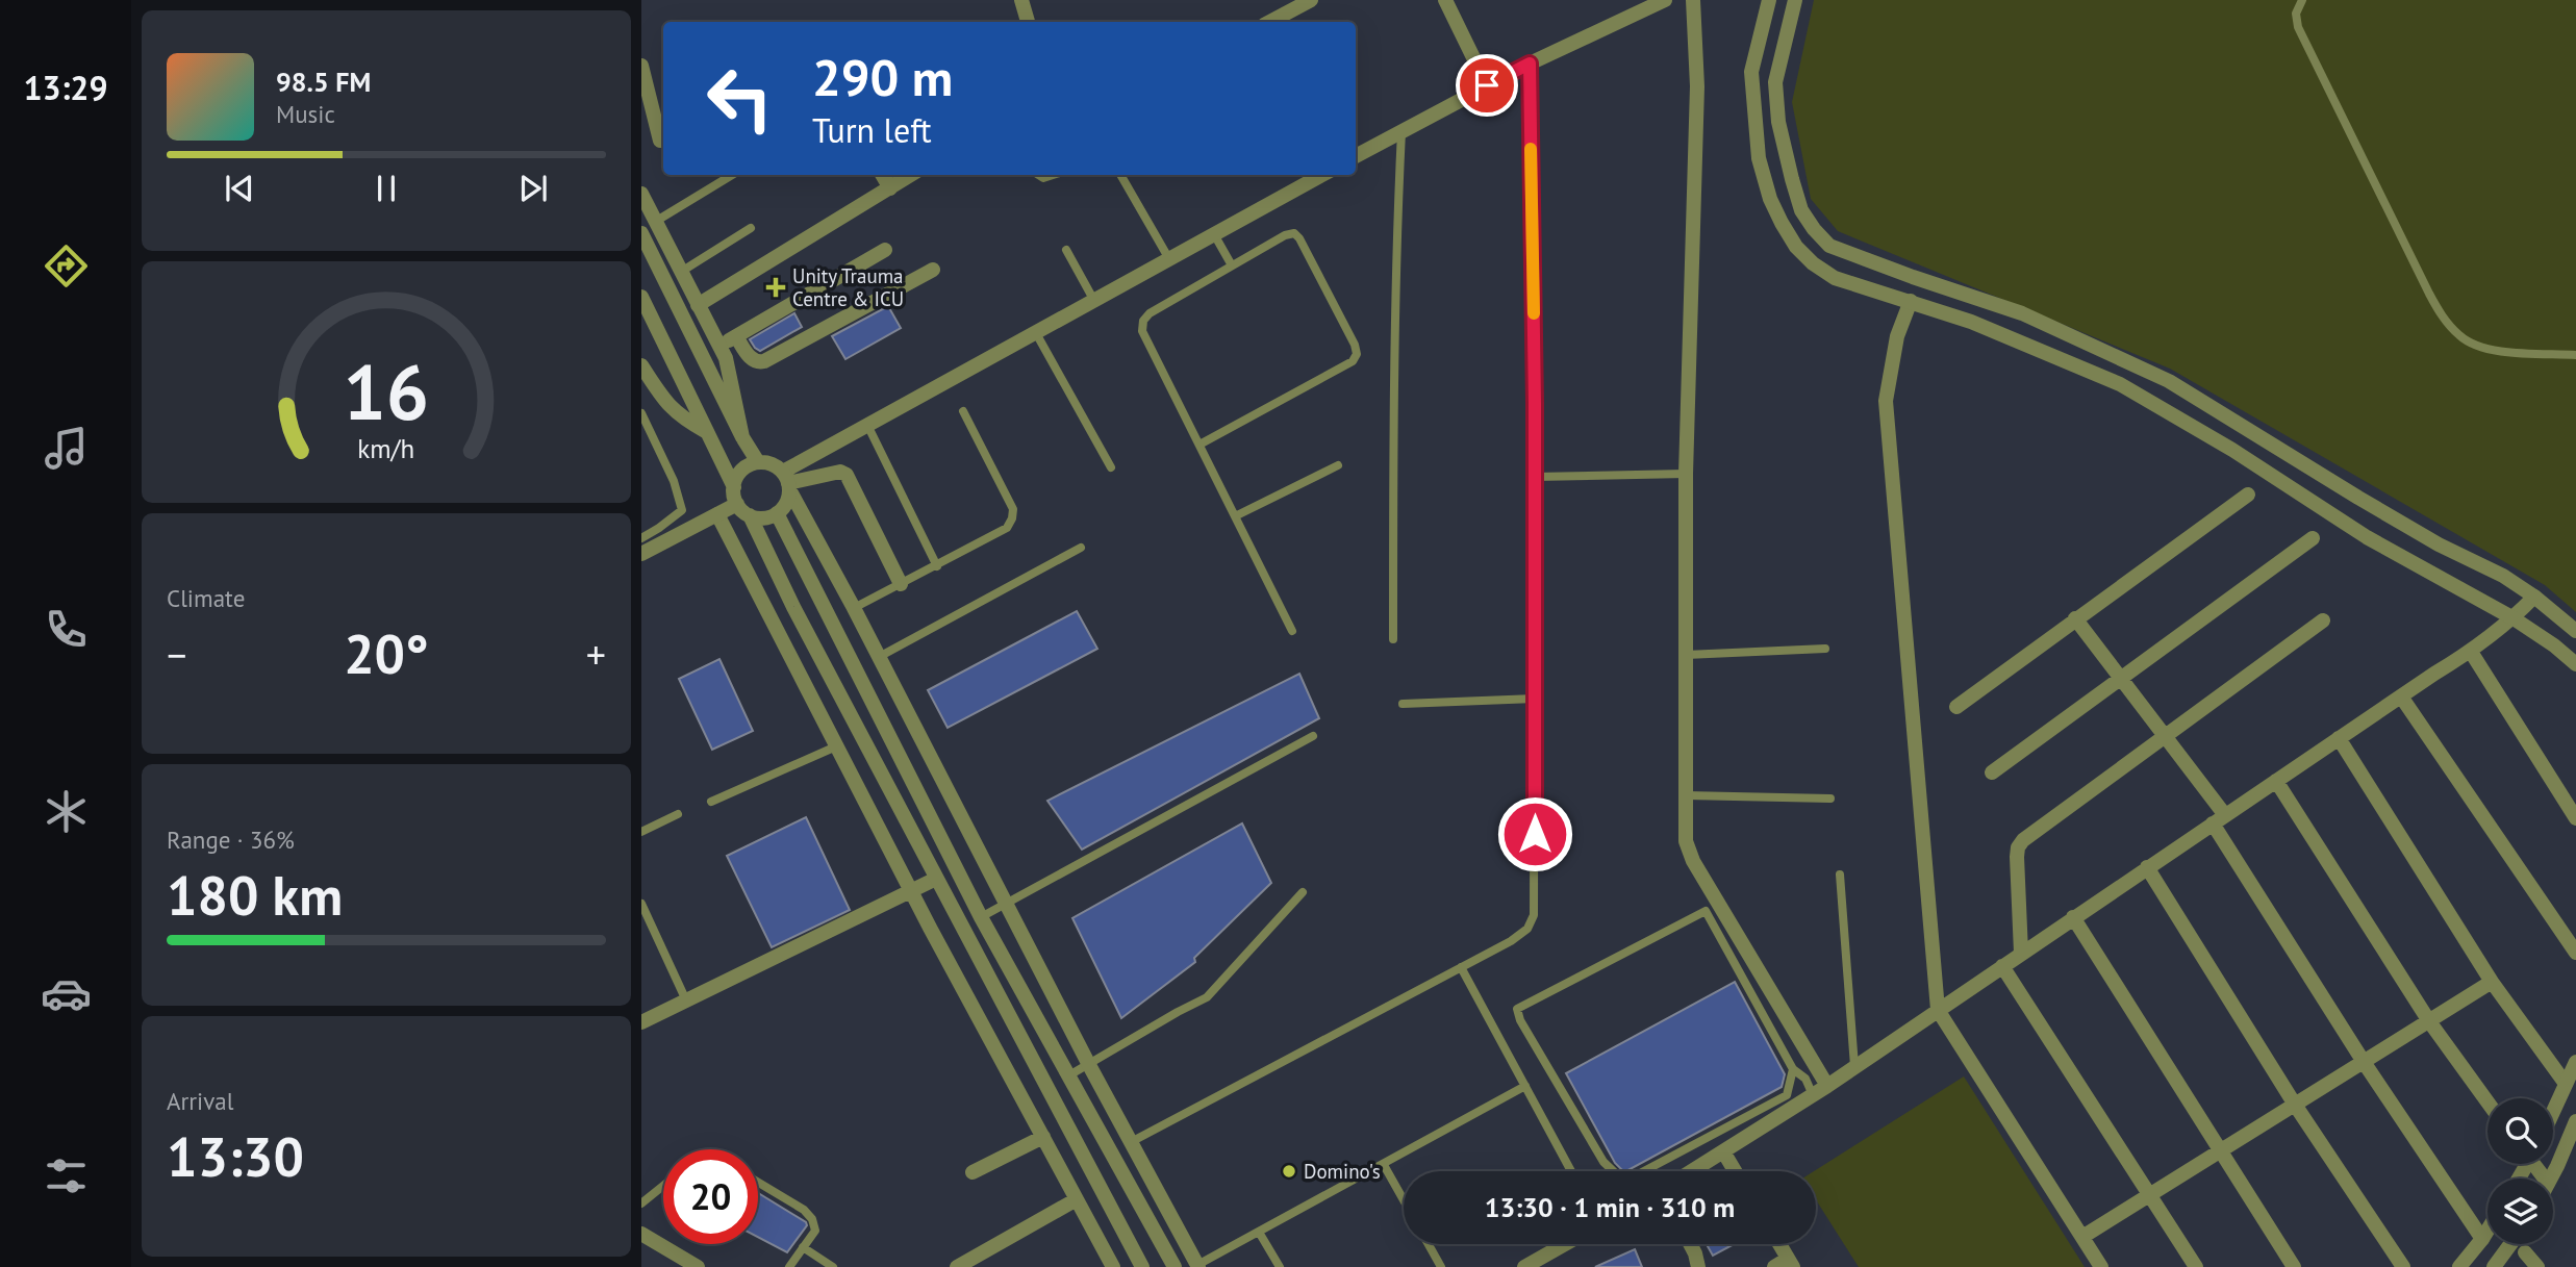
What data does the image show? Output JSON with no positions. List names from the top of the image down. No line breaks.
{"places":{"health":["Unity Trauma Centre & ICU"],"other":["Domino's"]},"page":{"tabs":"13:29","turn":["290 m","Turn left"],"song":["98.5 FM","Music"],"tile":["Climate",["Range · 36%","180 km"],["Arrival","13:30"]],"heat":["−","20°","+"],"limit":"20","trip":"13:30 · 1 min · 310 m","gauge":["16","km/h"]}}
